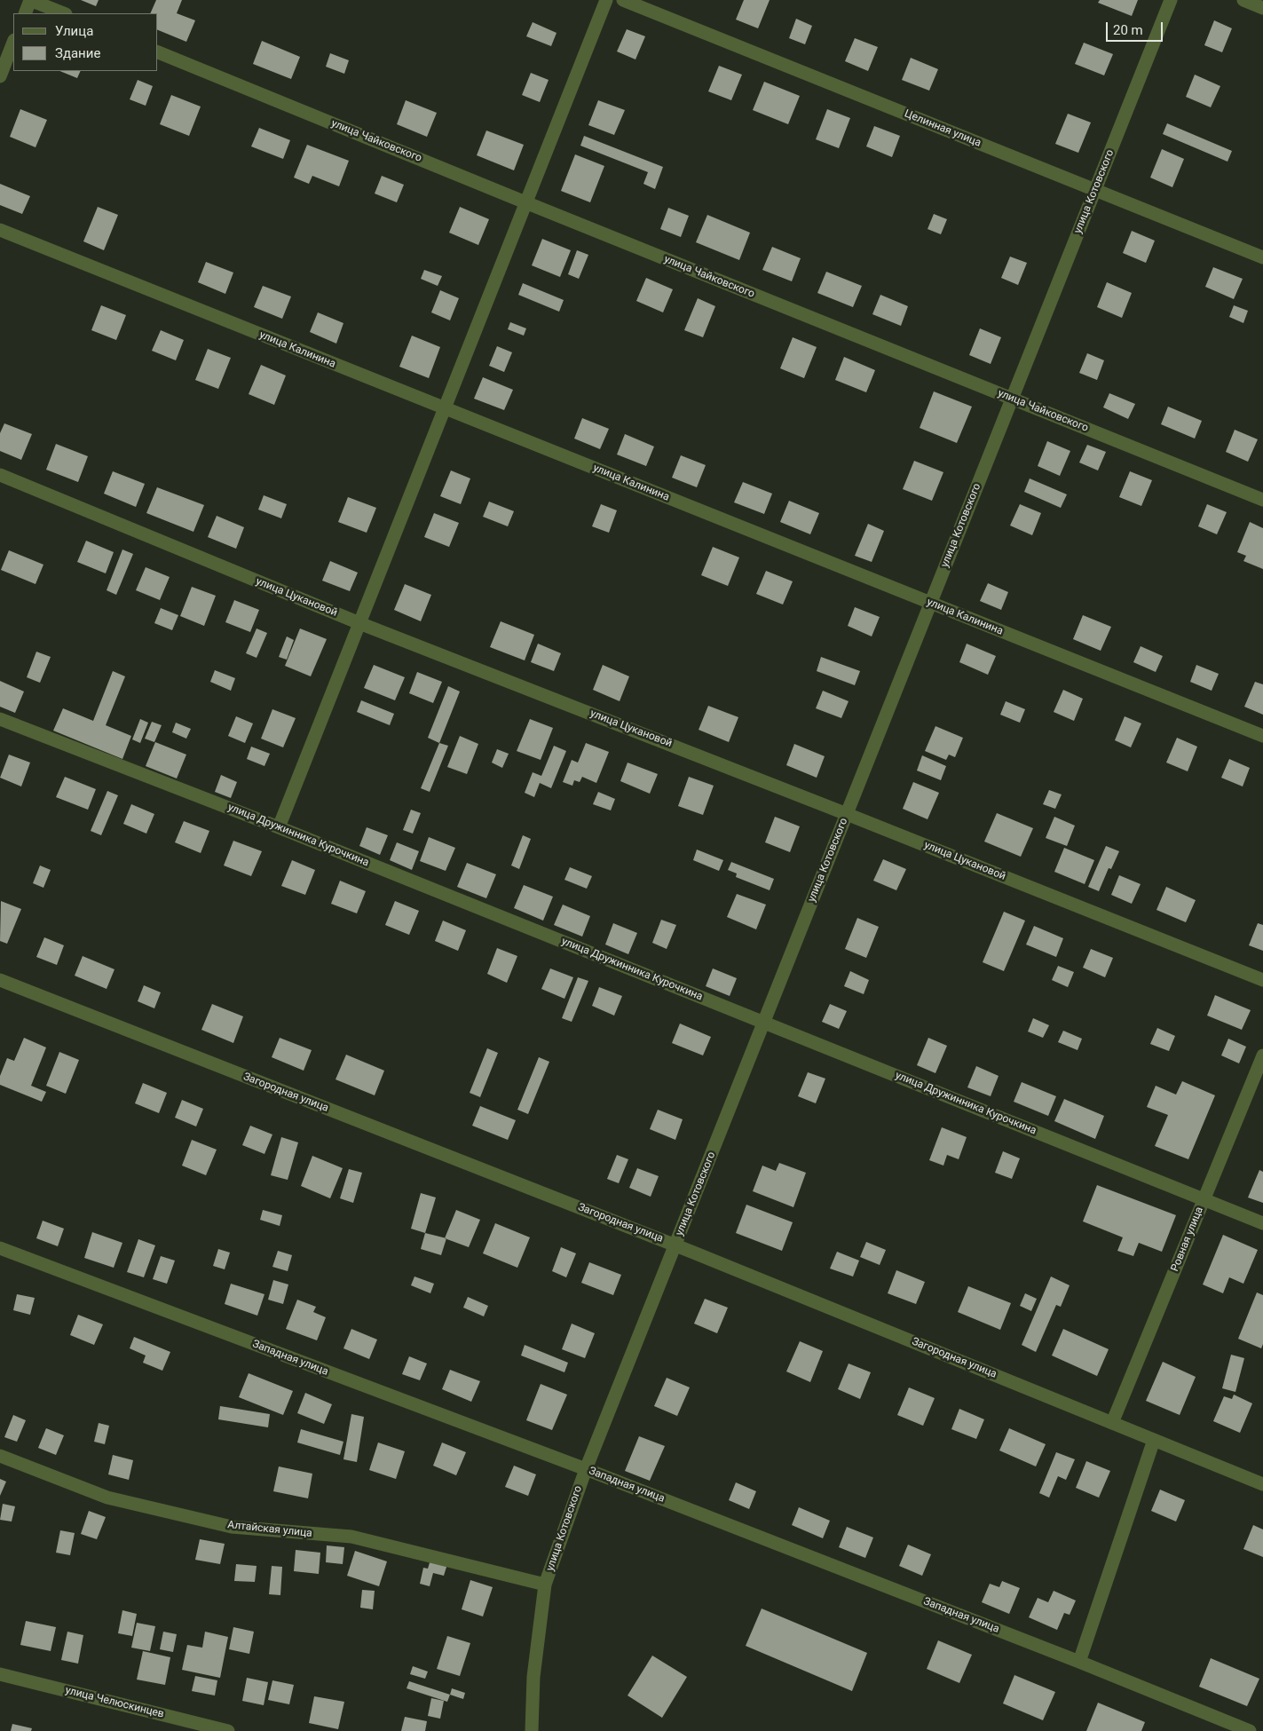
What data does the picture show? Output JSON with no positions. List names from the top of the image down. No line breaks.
{"streets":{"street":["Целинная улица","улица Чайковского","улица Котовского","улица Калинина","улица Цукановой","улица Дружинника Курочкина","Загородная улица","Ровная улица","Западная улица","Алтайская улица","улица Челюскинцев"]},"crossings":[["Целинная улица","улица Котовского"],["улица Чайковского","улица Котовского"],["улица Котовского","улица Калинина"],["улица Котовского","улица Цукановой"],["улица Котовского","улица Дружинника Курочкина"],["улица Котовского","Загородная улица"],["улица Котовского","Западная улица"],["улица Котовского","Алтайская улица"],["улица Дружинника Курочкина","Ровная улица"],["Загородная улица","Ровная улица"]],"legend":["Улица","Здание"],"scale_bar":"20 m"}
